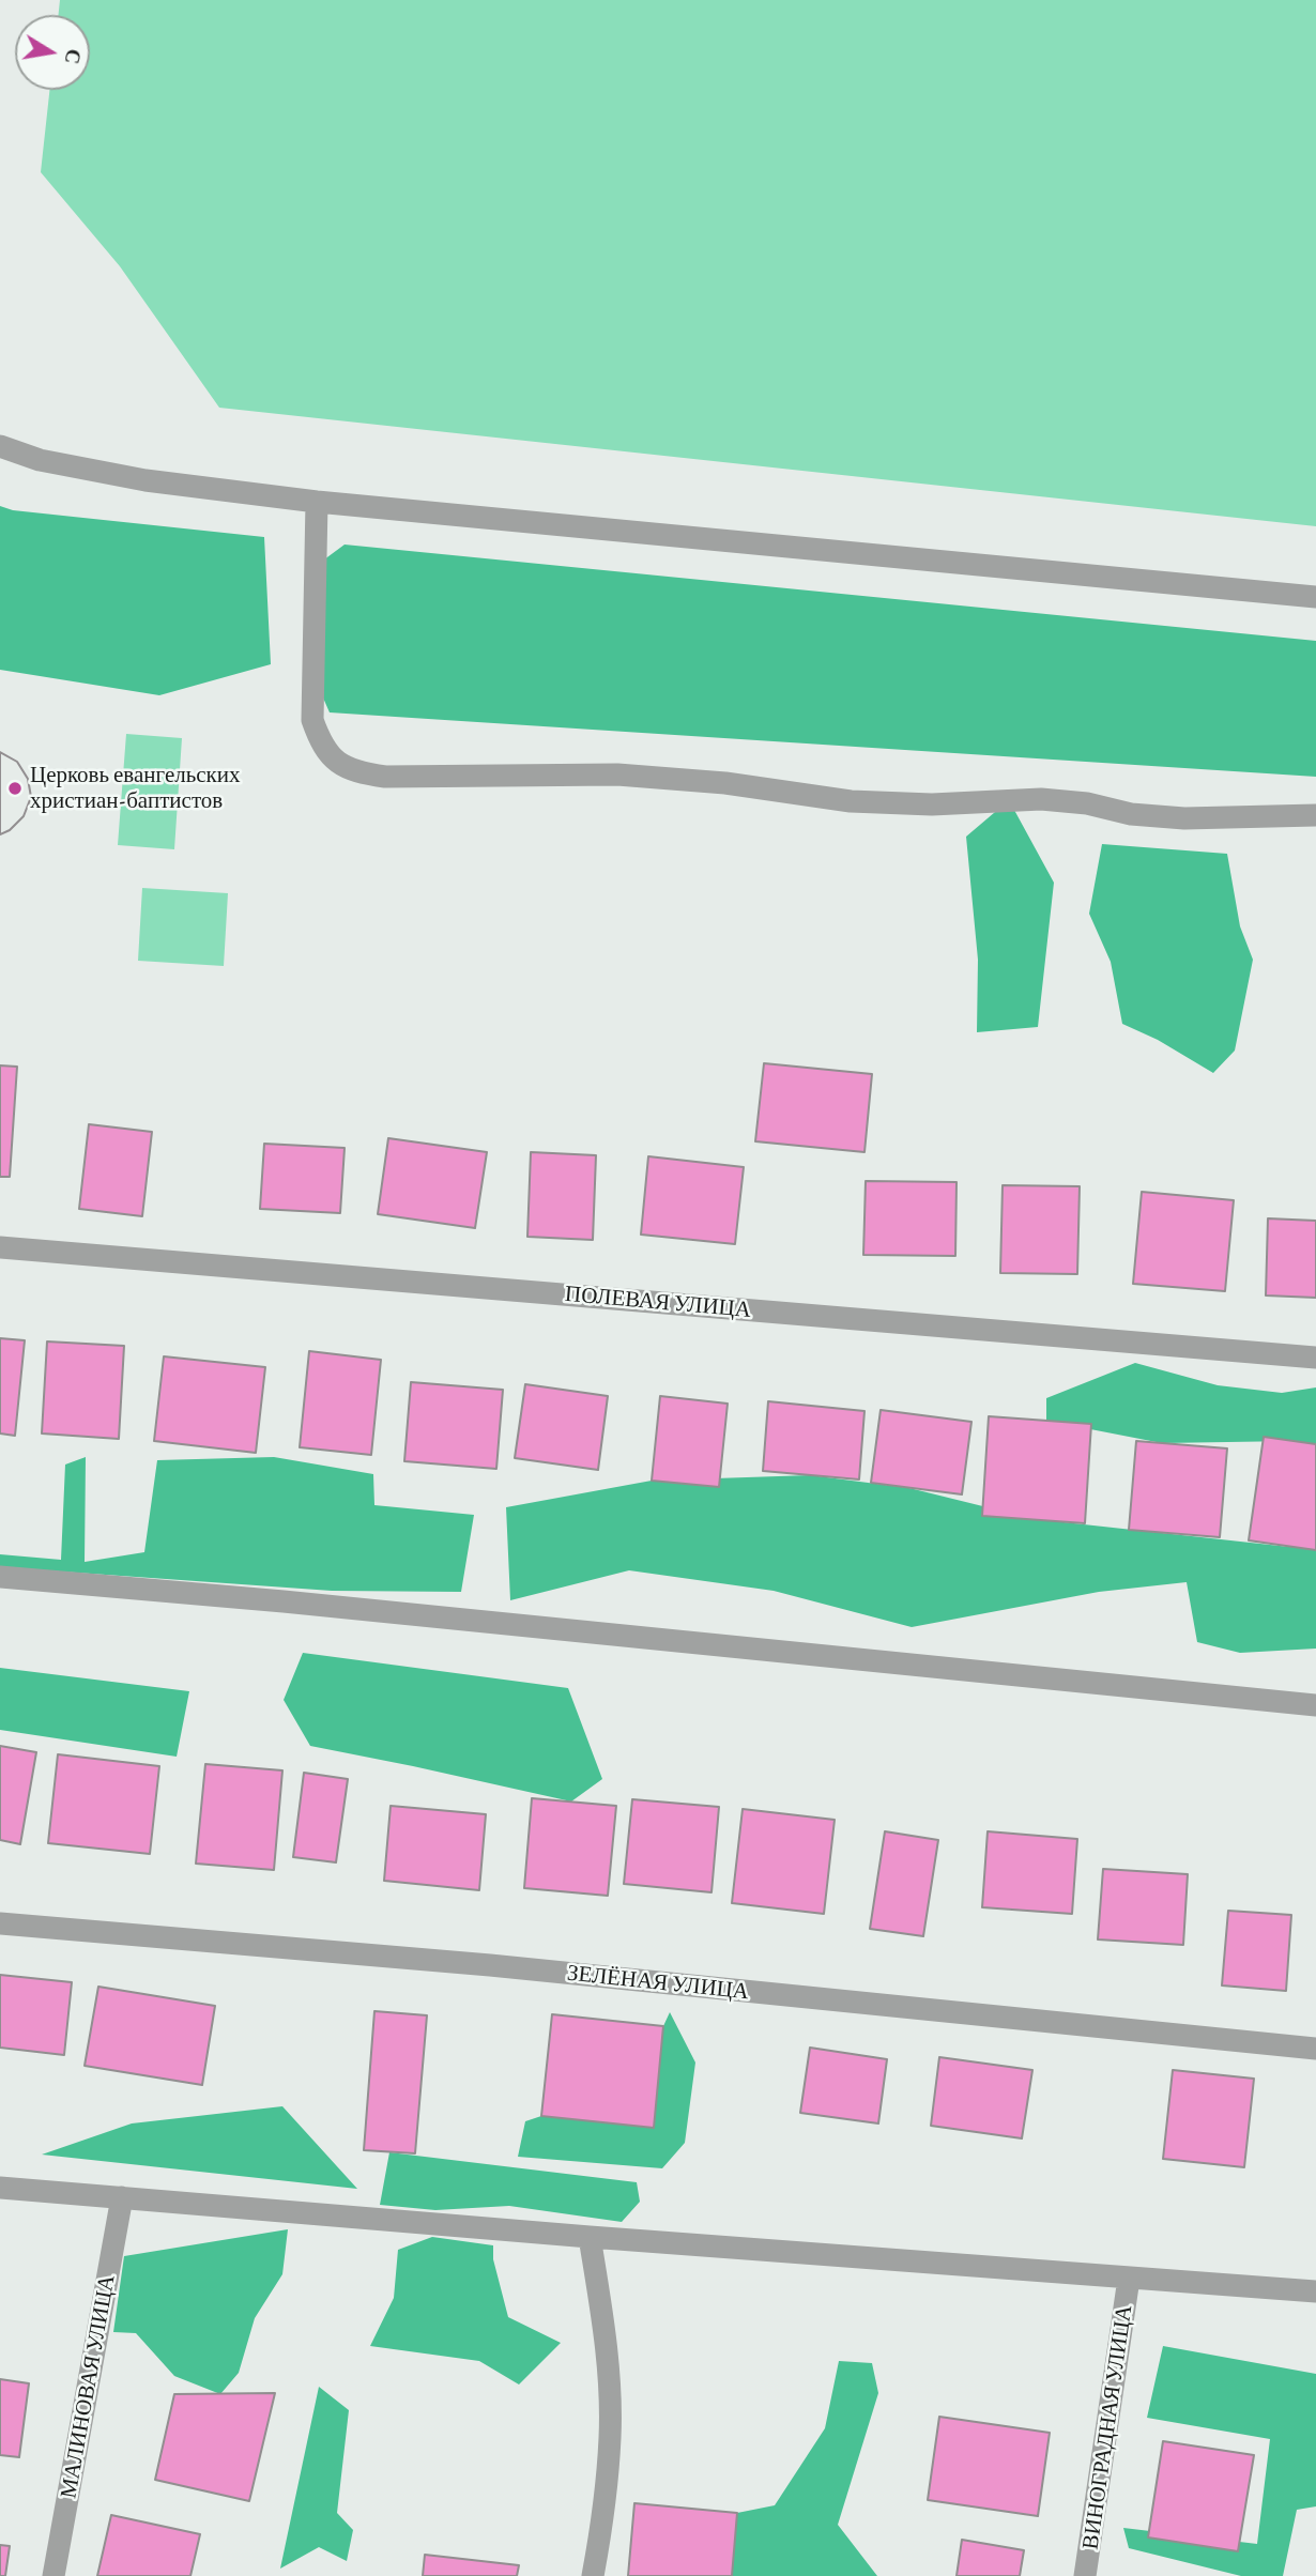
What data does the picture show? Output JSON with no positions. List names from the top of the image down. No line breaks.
{"streets":{"street":["ПОЛЕВАЯ УЛИЦА","ЗЕЛЁНАЯ УЛИЦА","МАЛИНОВАЯ УЛИЦА","ВИНОГРАДНАЯ УЛИЦА"]},"places":["Церковь евангельских христиан-баптистов"],"north":"right"}
